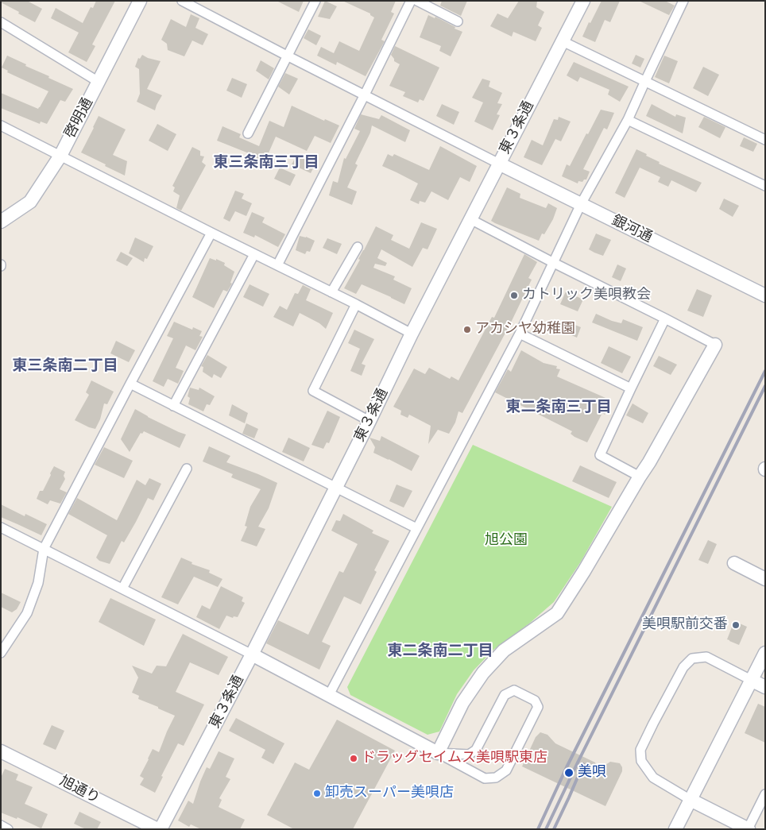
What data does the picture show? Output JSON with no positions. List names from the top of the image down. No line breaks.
{"streets":{"street":["啓明通","東３条通","銀河通","旭通り"]},"crossings":[["東３条通","銀河通"]],"districts":["東三条南三丁目","東三条南二丁目","東二条南三丁目","東二条南二丁目"],"parks":["旭公園"],"places":["カトリック美唄教会","アカシヤ幼稚園","美唄駅前交番","ドラッグセイムス美唄駅東店","美唄","卸売スーパー美唄店"]}
